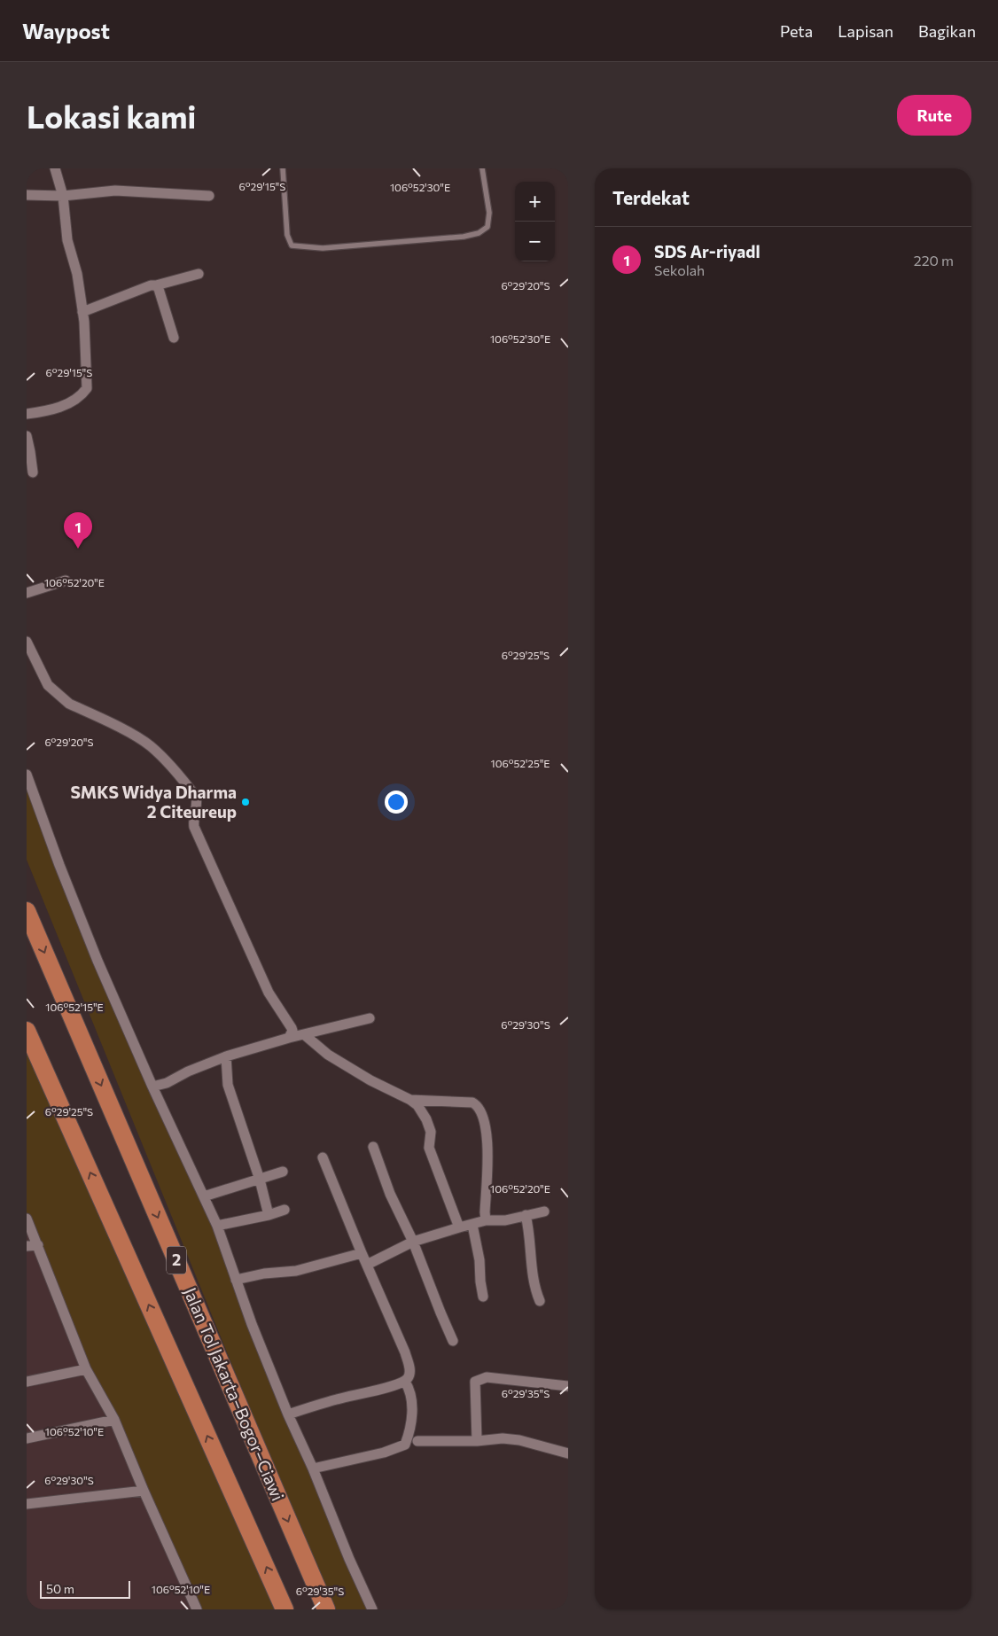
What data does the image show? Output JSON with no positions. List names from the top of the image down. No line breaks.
{"streets":{"highway":["2","Jalan Tol Jakarta–Bogor–Ciawi"]},"places":["SMKS Widya Dharma 2 Citeureup"],"scale_bar":"50 m","page":{"header":"Waypost","nav":["Peta","Lapisan","Bagikan"],"buttons":"Rute","title":"Lokasi kami","heading":"Terdekat","map_buttons":["+","−"],"list":[{"mark":"1","name":"SDS Ar-riyadl","note":"Sekolah","value":"220 m"}],"pins":"1","scale":"50 m"},"coordinates":["6°29'15\"S","106°52'30\"E","6°29'20\"S","106°52'20\"E","6°29'25\"S","106°52'25\"E","106°52'15\"E","6°29'30\"S","6°29'35\"S","106°52'10\"E"]}
